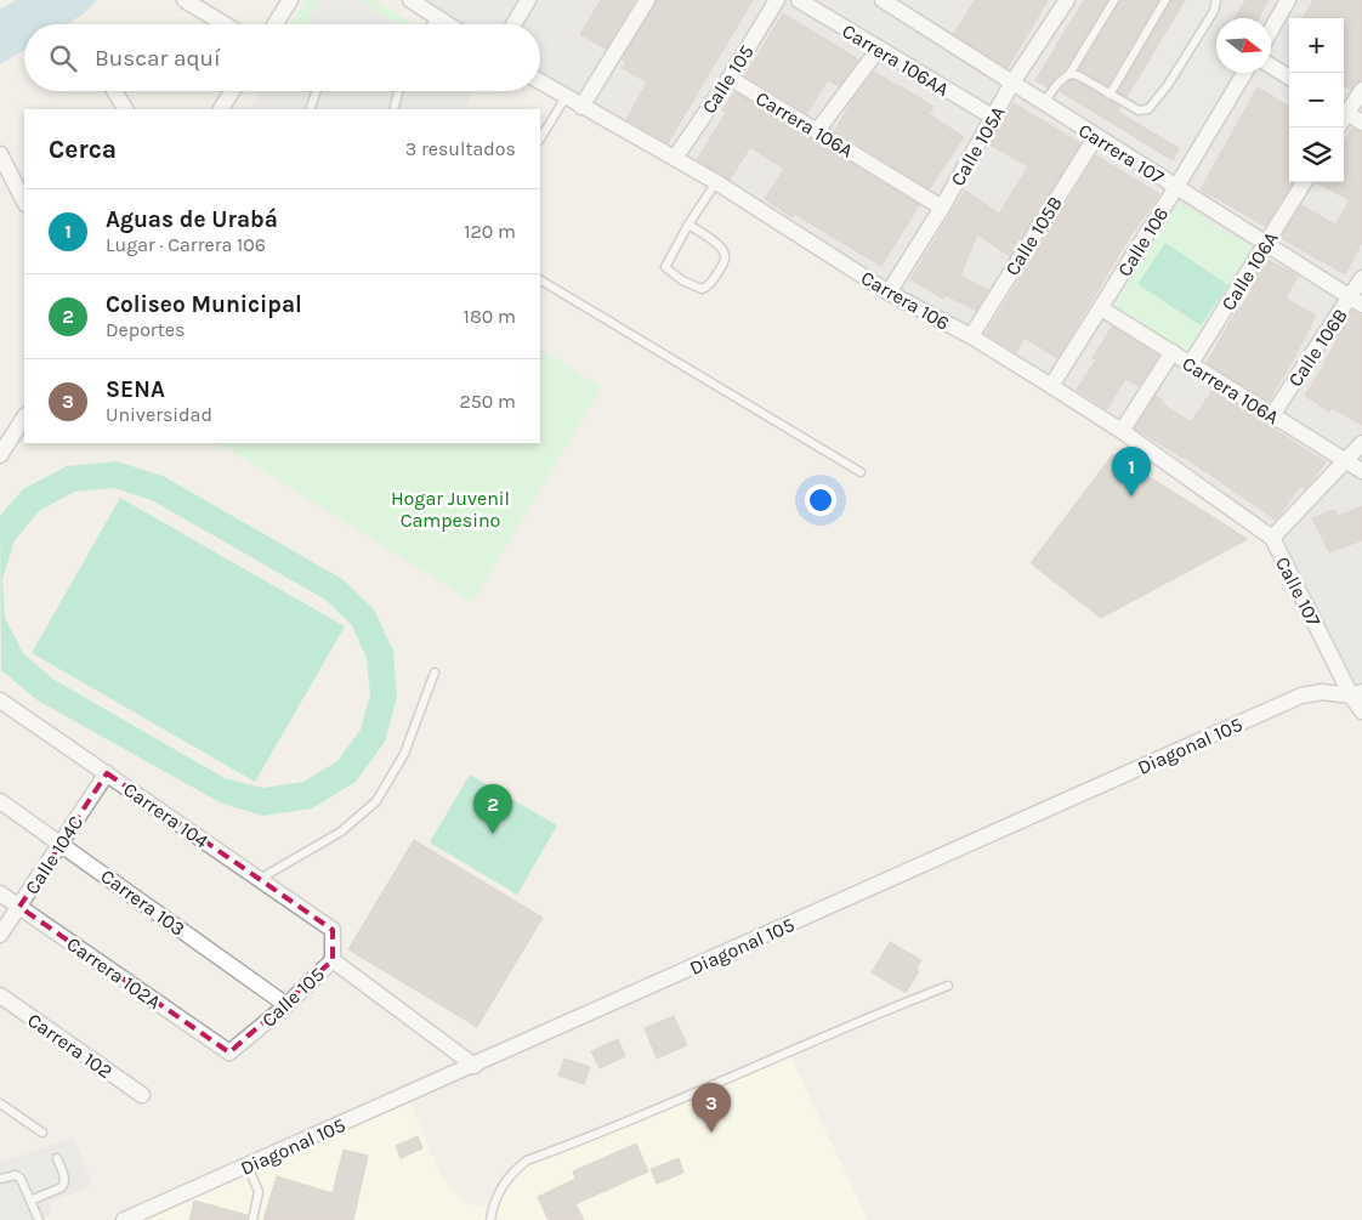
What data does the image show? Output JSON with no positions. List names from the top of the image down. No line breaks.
{"streets":{"street":["Carrera 106AA","Calle 105","Carrera 106A","Calle 105A","Carrera 107","Calle 105B","Calle 106","Calle 106A","Carrera 106","Calle 106B","Calle 107","Diagonal 105","Carrera 104","Calle 104C","Carrera 103","Carrera 102A","Carrera 102"]},"crossings":[["Carrera 106AA","Calle 105A"],["Calle 105","Carrera 106A"],["Calle 105","Carrera 106"],["Calle 105","Carrera 104"],["Calle 105","Carrera 103"],["Calle 105","Carrera 102A"],["Carrera 106A","Calle 105A"],["Carrera 106A","Calle 106"],["Carrera 106A","Calle 106A"],["Carrera 106A","Calle 106B"],["Carrera 106A","Calle 107"],["Calle 105A","Carrera 107"],["Calle 105A","Carrera 106"],["Carrera 107","Calle 105B"],["Carrera 107","Calle 106"],["Carrera 107","Calle 106A"],["Carrera 107","Calle 106B"],["Calle 105B","Carrera 106"],["Calle 106","Carrera 106"],["Carrera 106","Calle 107"],["Calle 107","Diagonal 105"],["Carrera 104","Calle 104C"],["Calle 104C","Carrera 103"],["Calle 104C","Carrera 102A"]],"parks":["Hogar Juvenil Campesino"],"north":"right","page":{"map_buttons":["+","−"],"search":"Buscar aquí","heading":["Cerca","3 resultados"],"list":[{"mark":"1","name":"Aguas de Urabá","note":"Lugar · Carrera 106","value":"120 m"},{"mark":"2","name":"Coliseo Municipal","note":"Deportes","value":"180 m"},{"mark":"3","name":"SENA","note":"Universidad","value":"250 m"}],"pins":["1","2","3"]}}
